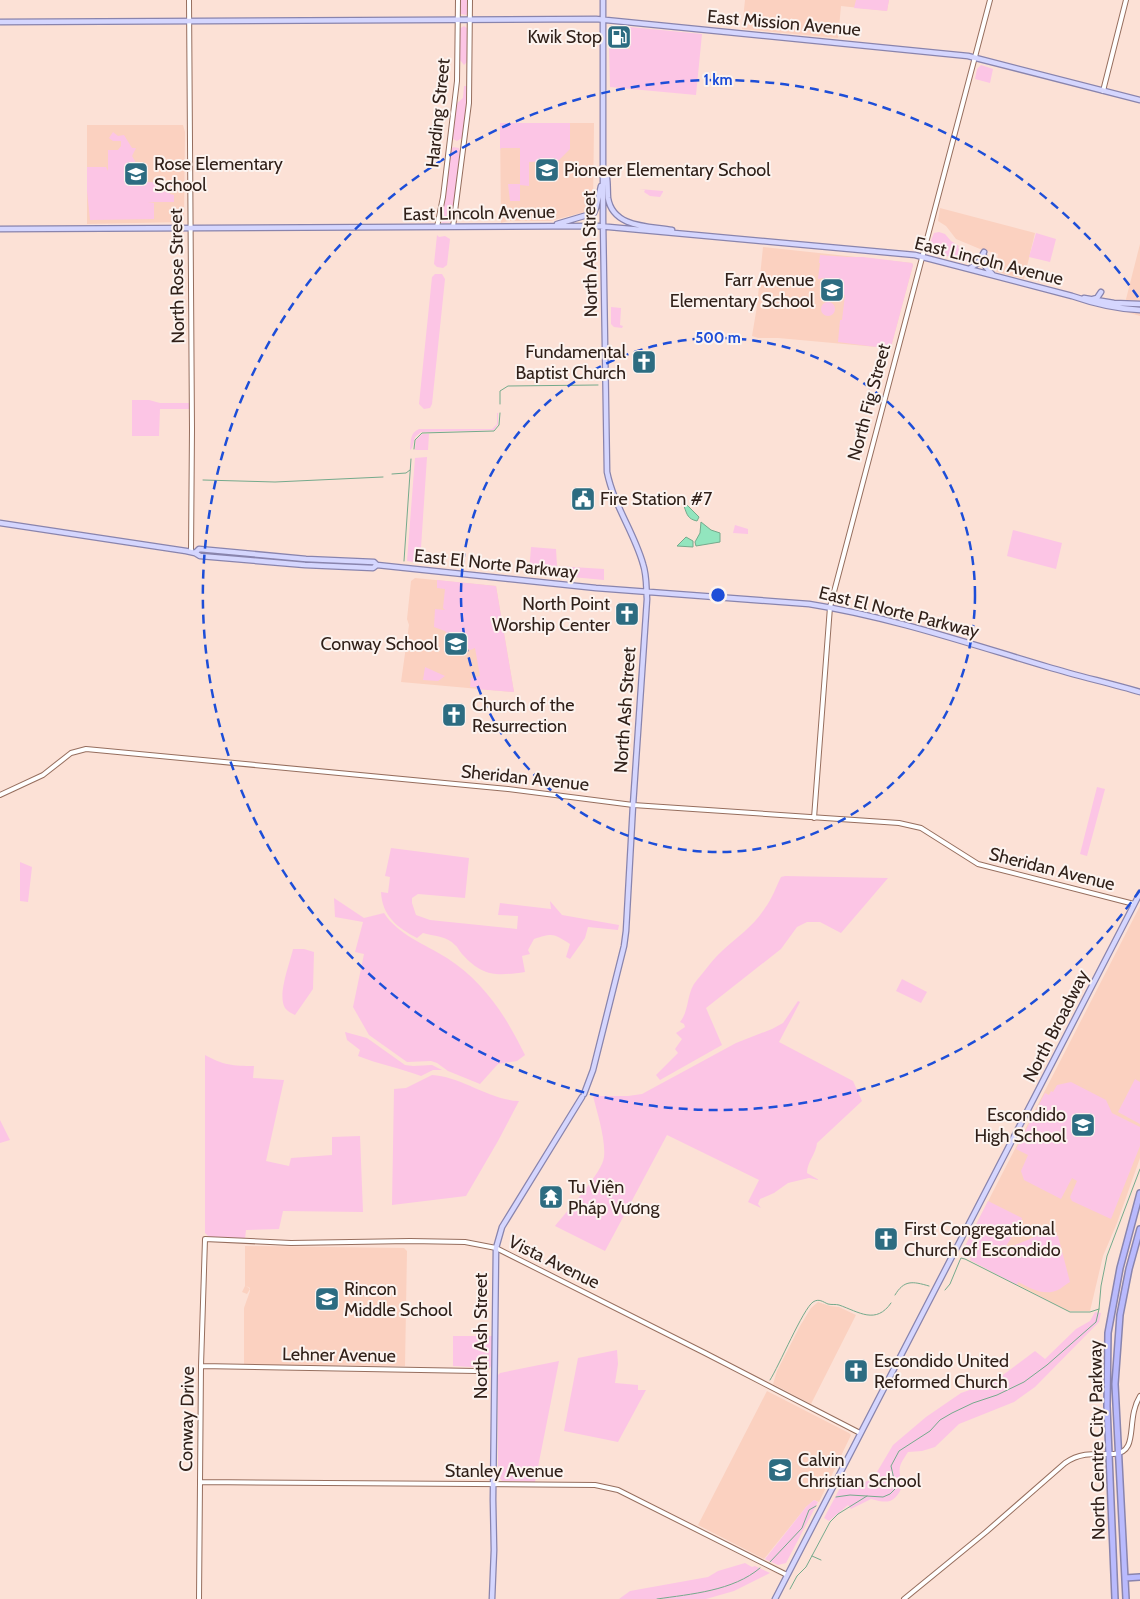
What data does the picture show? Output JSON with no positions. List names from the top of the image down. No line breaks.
{"streets":{"highway":["North Centre City Parkway"],"main road":["East Mission Avenue","East Lincoln Avenue","North Ash Street","East El Norte Parkway","North Broadway"],"street":["Harding Street","North Rose Street","North Fig Street","Sheridan Avenue","Vista Avenue","Lehner Avenue","Conway Drive","Stanley Avenue"]},"crossings":[["East Mission Avenue","Harding Street"],["East Mission Avenue","North Ash Street"],["East Mission Avenue","North Rose Street"],["East Mission Avenue","North Fig Street"],["Harding Street","East Lincoln Avenue"],["East Lincoln Avenue","North Ash Street"],["East Lincoln Avenue","North Rose Street"],["East Lincoln Avenue","North Fig Street"],["North Ash Street","East El Norte Parkway"],["North Ash Street","Sheridan Avenue"],["North Ash Street","Vista Avenue"],["North Ash Street","Stanley Avenue"],["North Rose Street","East El Norte Parkway"],["North Fig Street","East El Norte Parkway"],["North Fig Street","Sheridan Avenue"],["Sheridan Avenue","North Broadway"],["North Broadway","Vista Avenue"],["North Broadway","Stanley Avenue"],["Vista Avenue","Conway Drive"],["Lehner Avenue","Conway Drive"],["Conway Drive","Stanley Avenue"]],"places":{"fuel station":["Kwik Stop"],"school or university":["Pioneer Elementary School","Rose Elementary School","Farr Avenue Elementary School","Conway School","Escondido High School","Rincon Middle School","Calvin Christian School"],"church":["Fundamental Baptist Church","North Point Worship Center","Church of the Resurrection","First Congregational Church of Escondido","Escondido United Reformed Church"],"public building":["Fire Station #7"],"temple":["Tu Viện Pháp Vương"]},"rings":["1 km","500 m"]}
